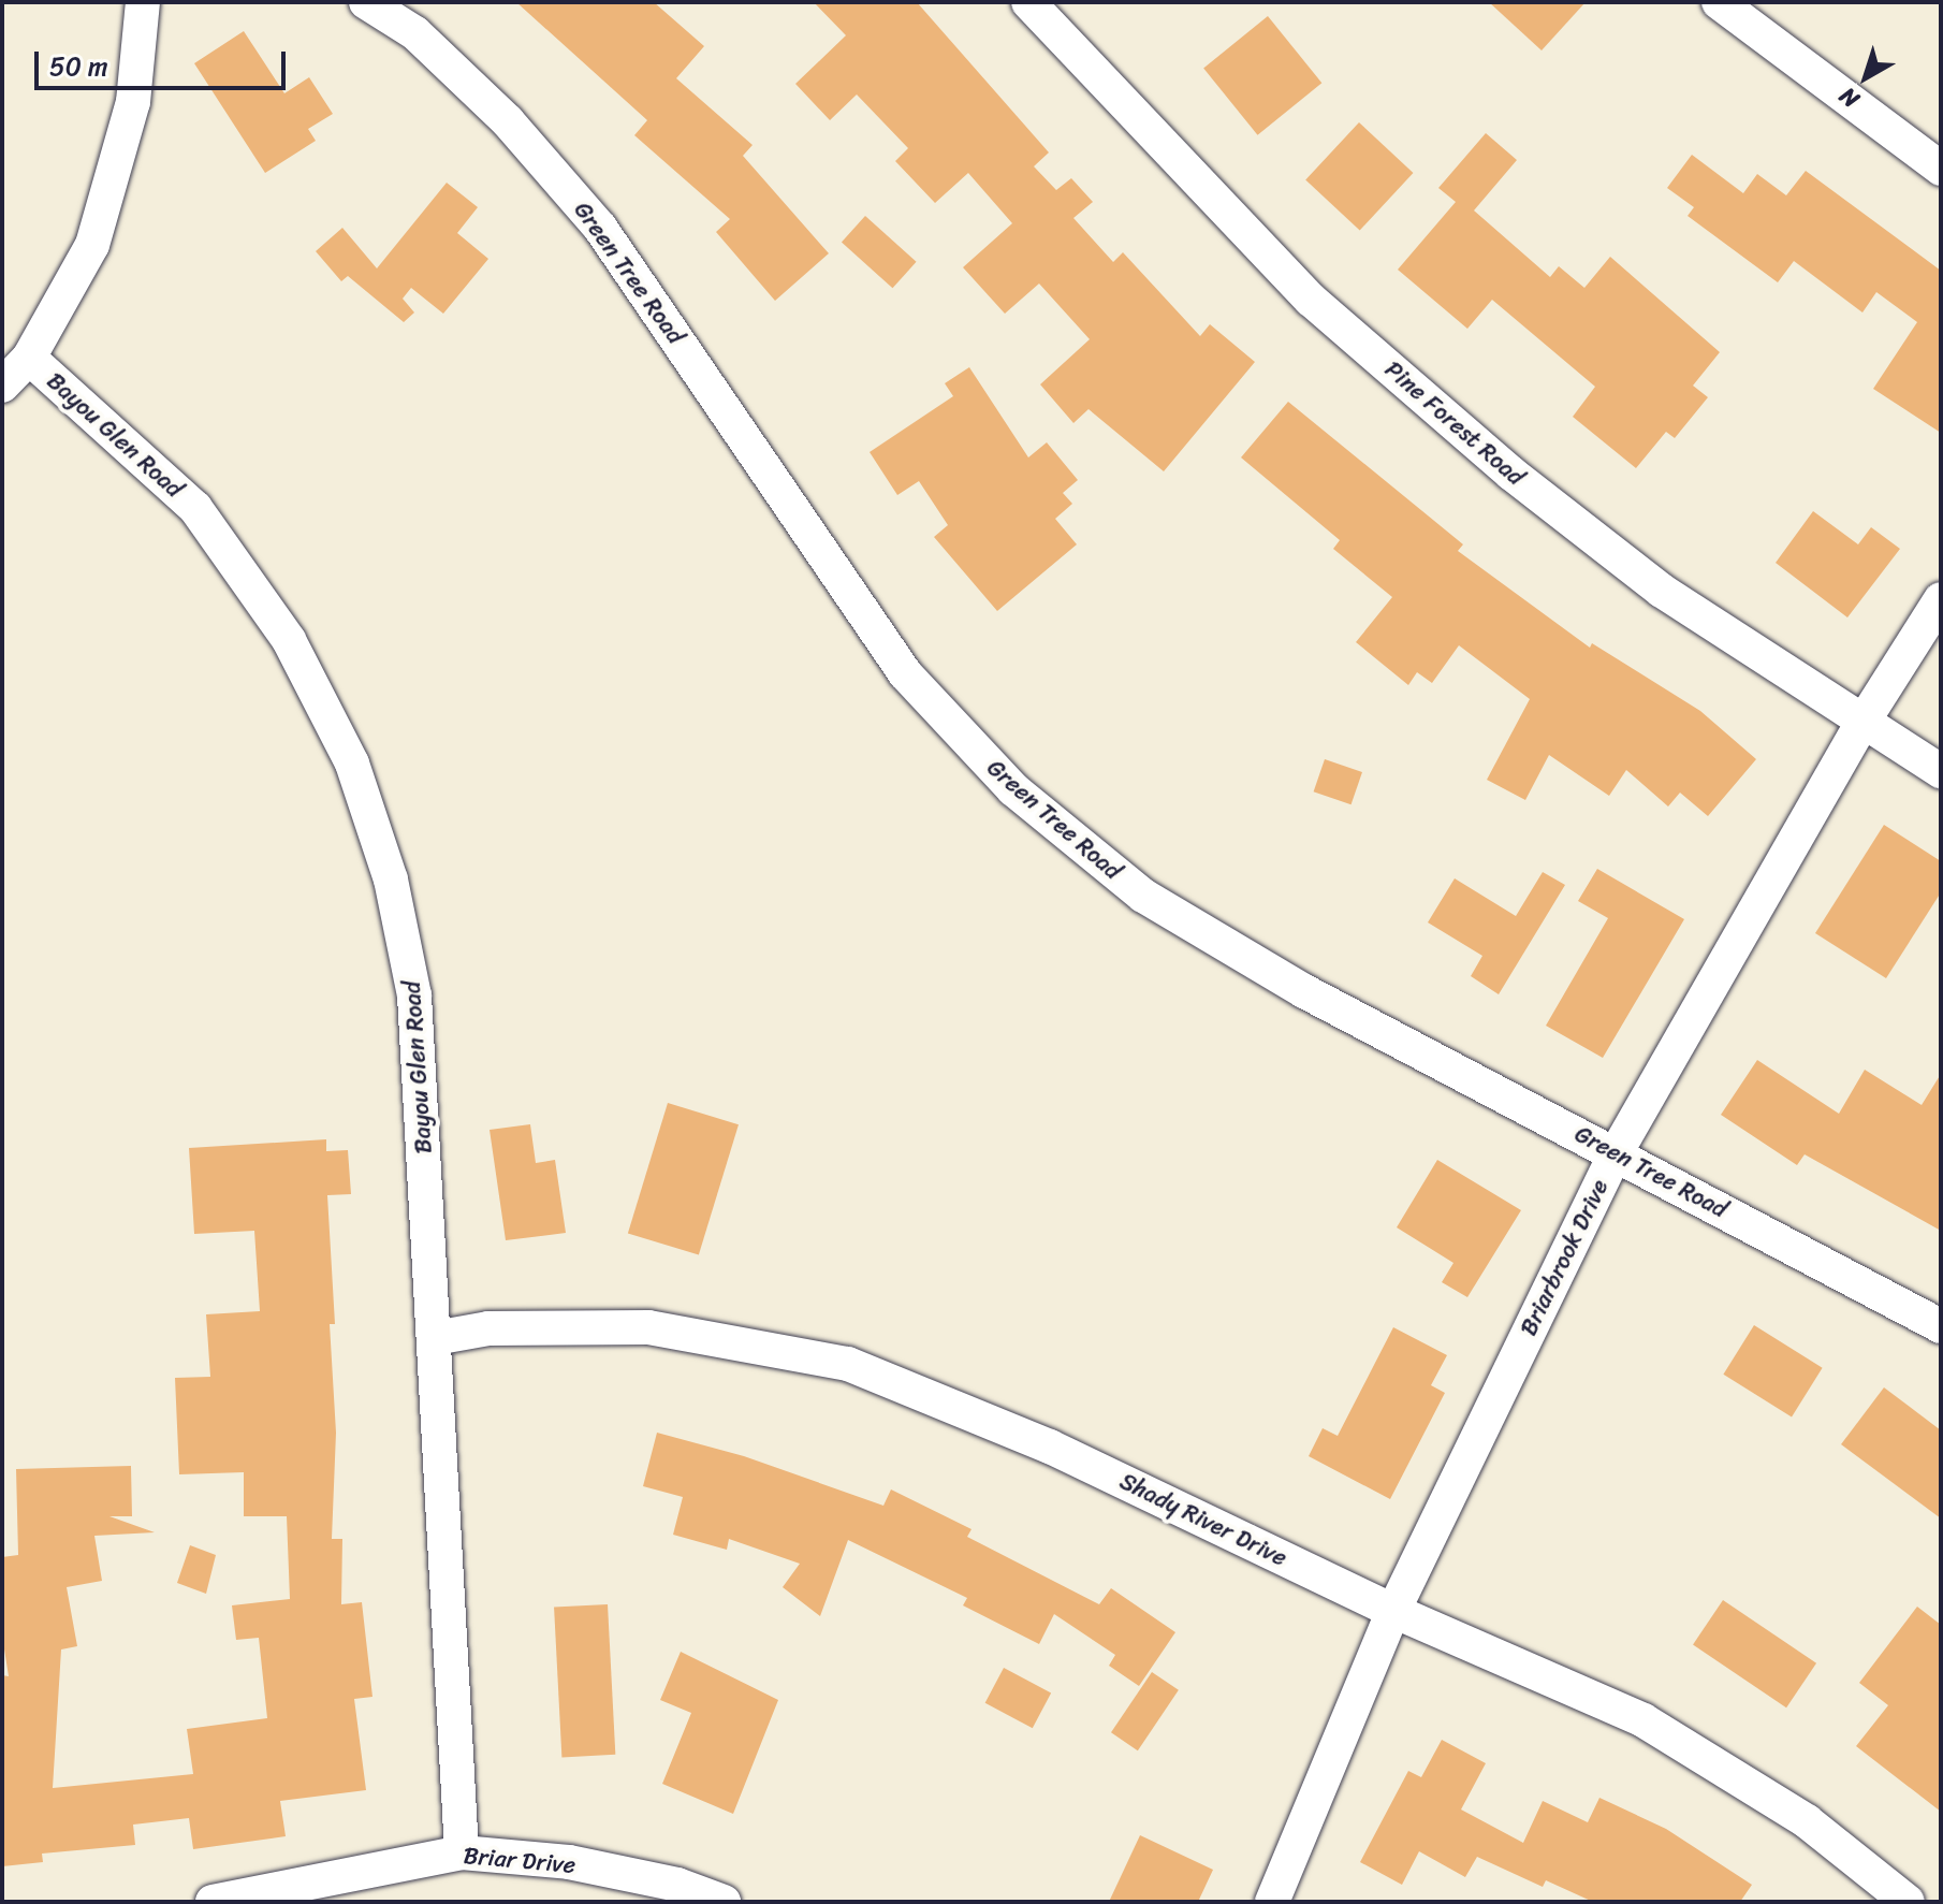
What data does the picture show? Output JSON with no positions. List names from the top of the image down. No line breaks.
{"streets":{"street":["Green Tree Road","Pine Forest Road","Bayou Glen Road","Briarbrook Drive","Shady River Drive","Briar Drive"]},"crossings":[["Green Tree Road","Briarbrook Drive"],["Pine Forest Road","Briarbrook Drive"],["Bayou Glen Road","Shady River Drive"],["Bayou Glen Road","Briar Drive"],["Briarbrook Drive","Shady River Drive"]],"scale_bar":"50 m","north":"bottom left"}
